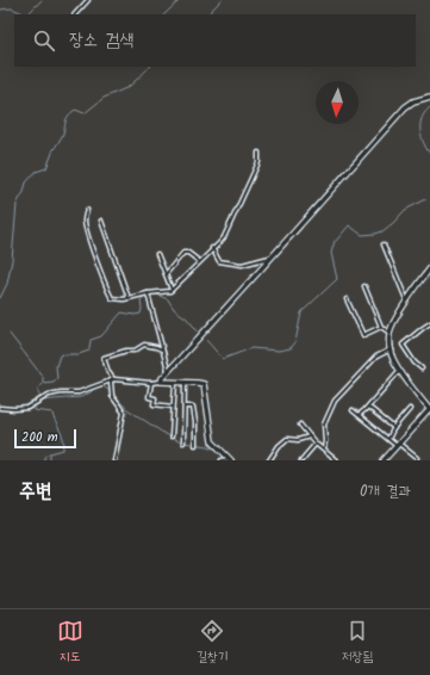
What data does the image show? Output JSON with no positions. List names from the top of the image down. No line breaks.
{"scale_bar":"200 m","north":"bottom","page":{"search":"장소 검색","scale":"200 m","heading":["주변","0개 결과"],"nav":["지도","길찾기","저장됨"]}}
